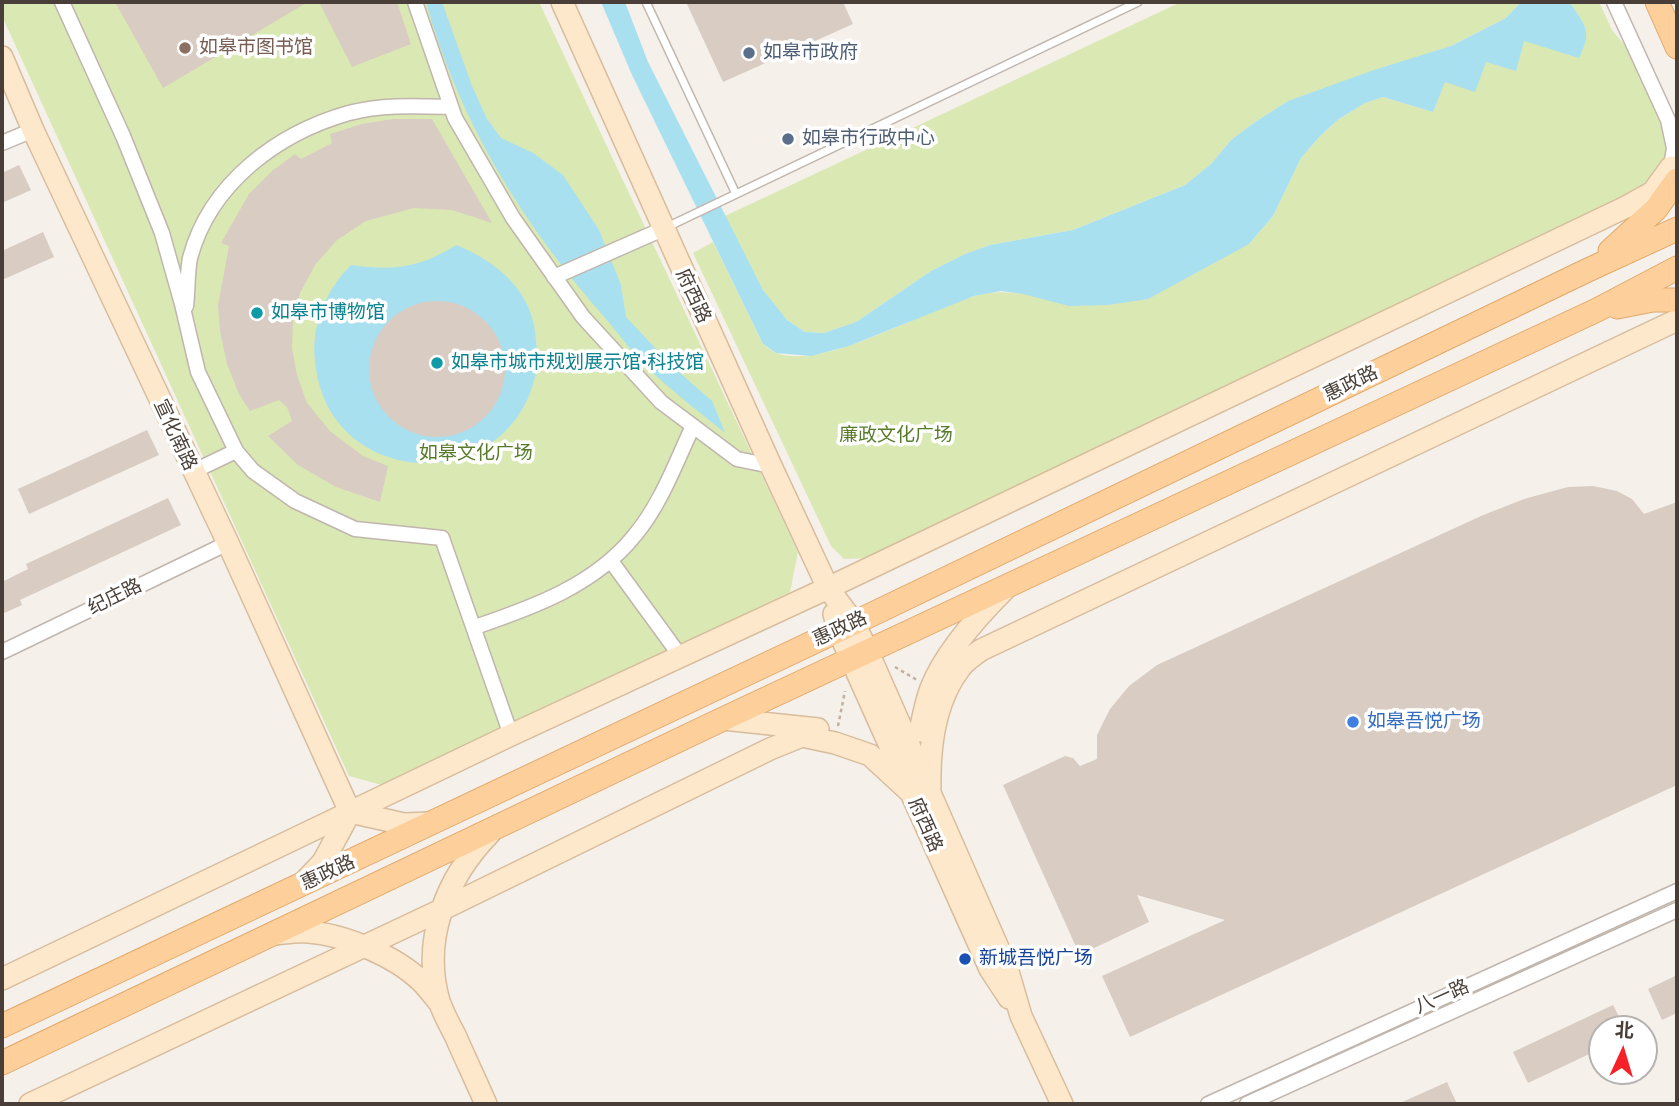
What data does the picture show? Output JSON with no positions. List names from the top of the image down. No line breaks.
{"streets":{"main road":["府西路","惠政路","宣化南路"],"street":["纪庄路","八一路"]},"crossings":[["府西路","惠政路"],["宣化南路","纪庄路"]],"parks":["廉政文化广场","如皋文化广场"],"places":["如皋市图书馆","如皋市政府","如皋市行政中心","如皋市博物馆","如皋市城市规划展示馆·科技馆","如皋吾悦广场","新城吾悦广场"],"north":"top"}
